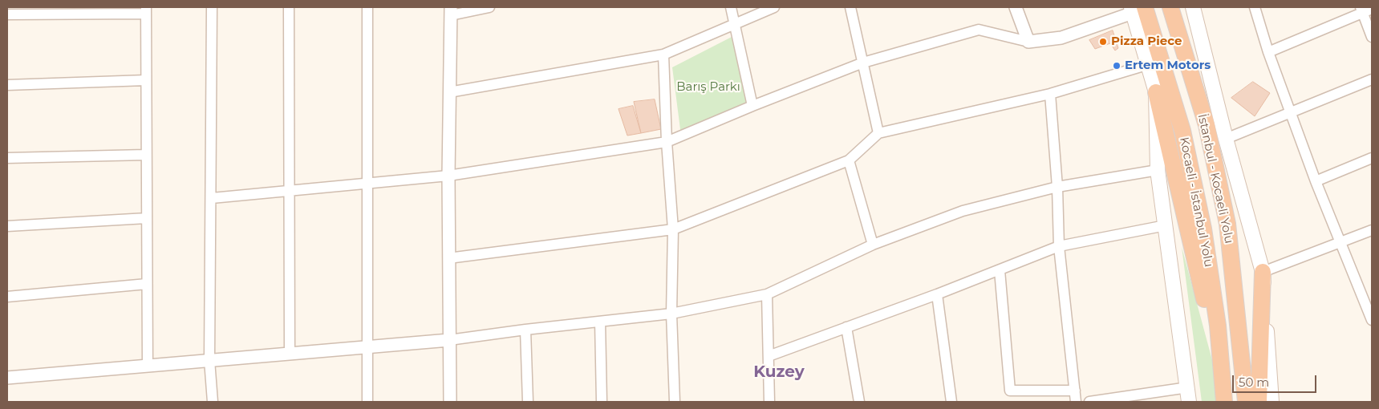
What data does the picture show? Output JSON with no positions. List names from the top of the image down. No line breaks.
{"streets":{"highway":["İstanbul - Kocaeli Yolu","Kocaeli - İstanbul Yolu"]},"districts":["Kuzey"],"parks":["Barış Parkı"],"places":["Pizza Piece","Ertem Motors"],"scale_bar":"50 m"}
